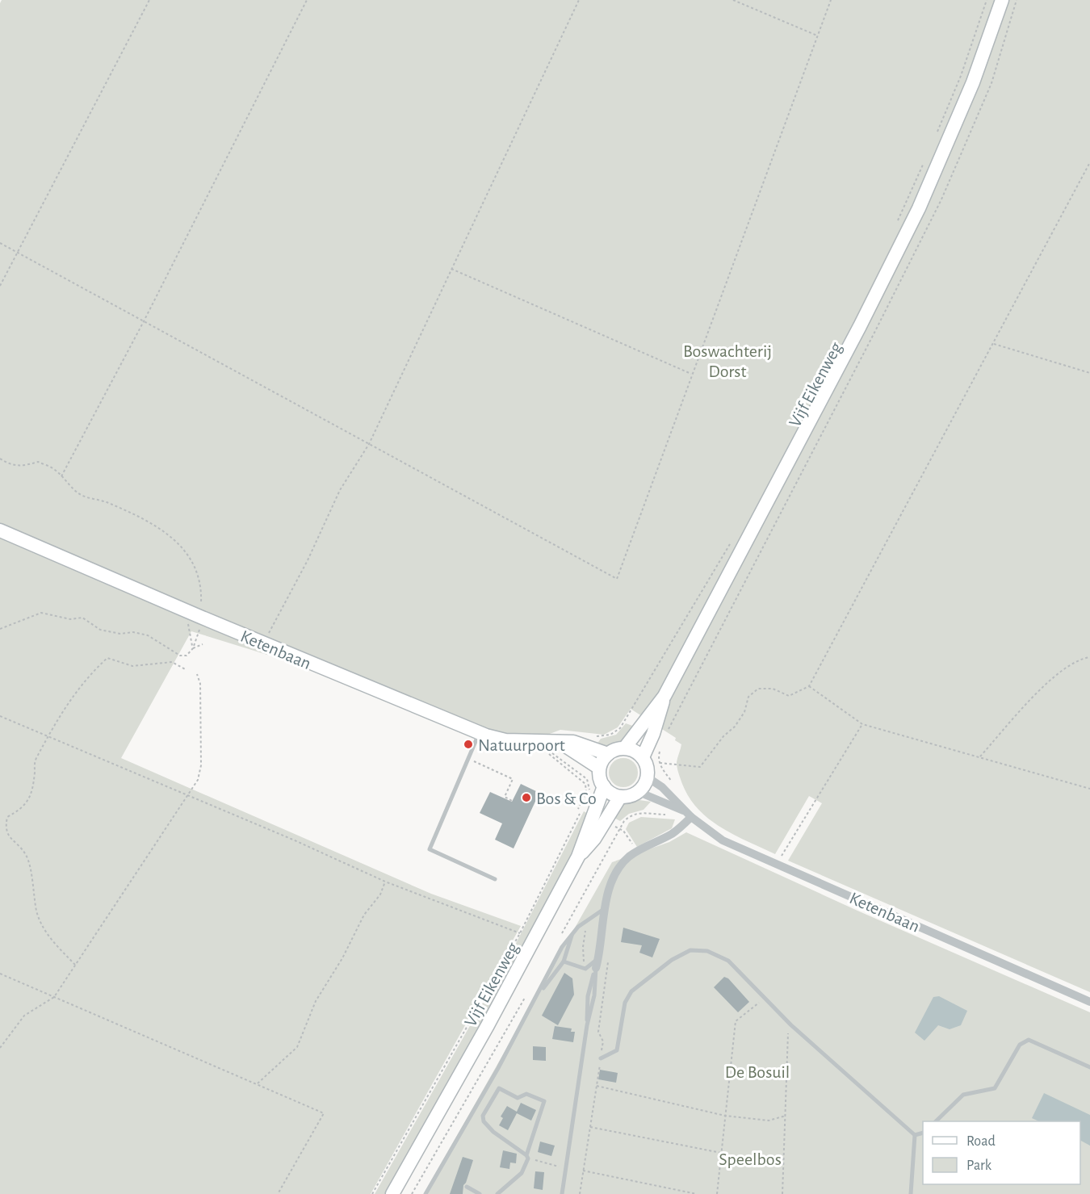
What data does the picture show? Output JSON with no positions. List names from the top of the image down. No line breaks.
{"streets":{"main road":["Vijf Eikenweg","Ketenbaan"]},"crossings":[["Vijf Eikenweg","Ketenbaan"]],"parks":["Boswachterij Dorst","De Bosuil","Speelbos"],"places":["Natuurpoort","Bos & Co"],"legend":["Road","Park"]}
